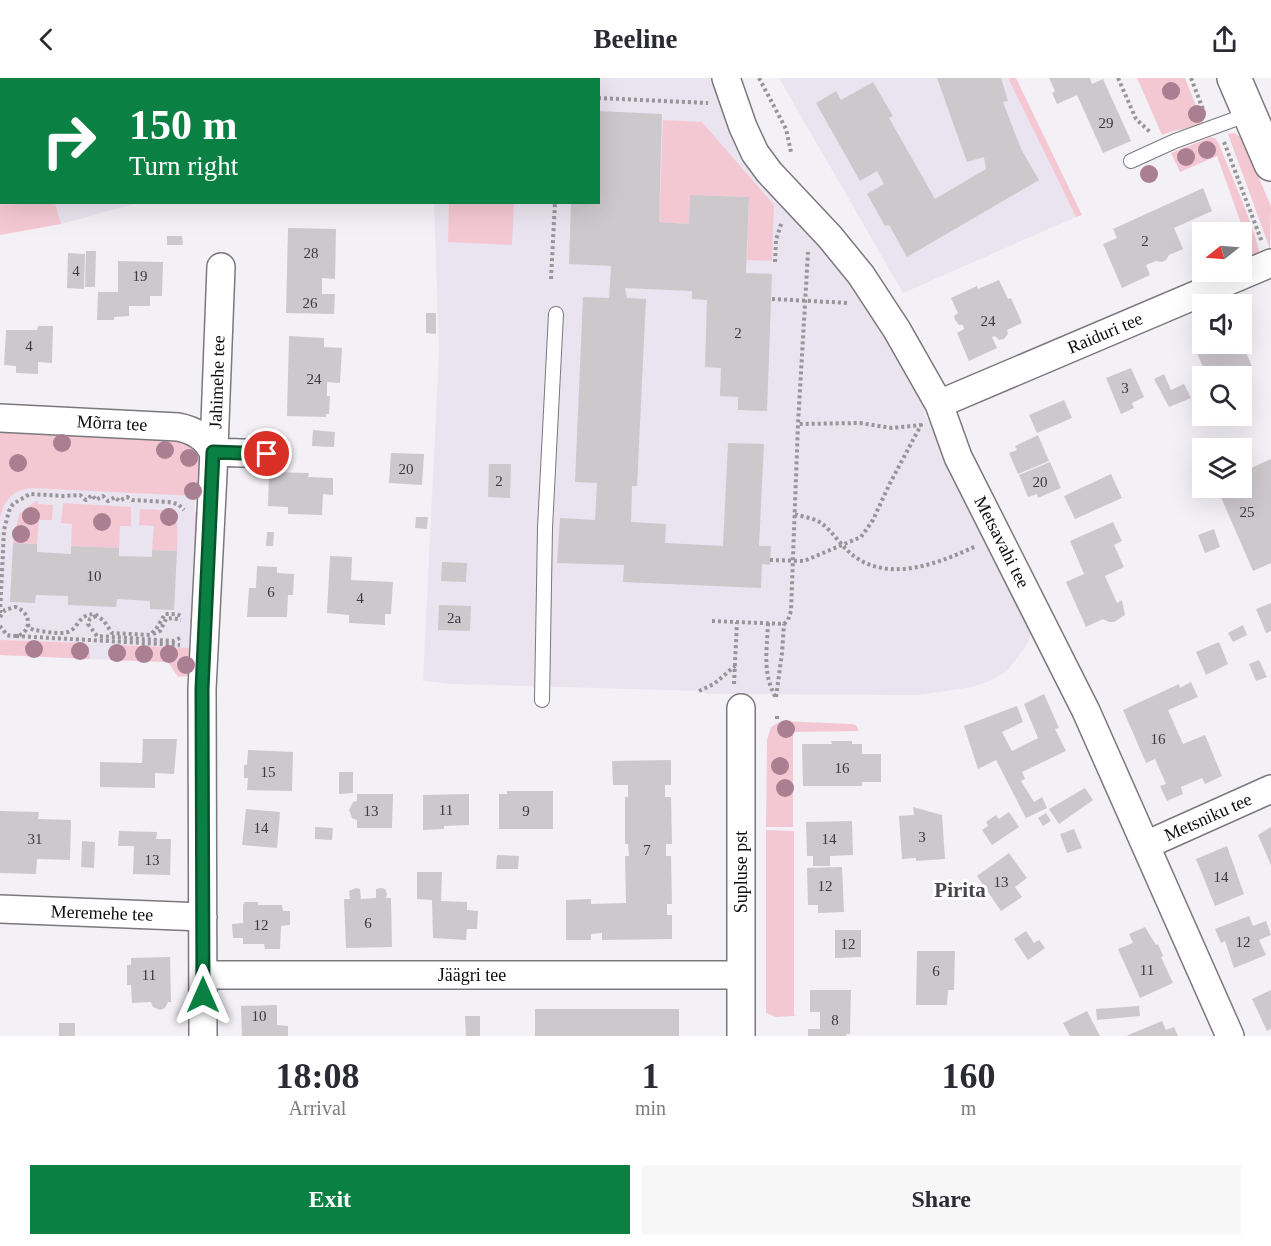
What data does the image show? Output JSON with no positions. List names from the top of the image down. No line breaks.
{"streets":{"street":["Raiduri tee","Jahimehe tee","Mõrra tee","Metsavahi tee","Metsniku tee","Supluse pst","Meremehe tee","Jäägri tee"]},"crossings":[["Raiduri tee","Metsavahi tee"],["Jahimehe tee","Mõrra tee"],["Jahimehe tee","Meremehe tee"],["Jahimehe tee","Jäägri tee"],["Metsavahi tee","Metsniku tee"],["Supluse pst","Jäägri tee"]],"districts":["Pirita"],"house_numbers":["29","2","28","4","19","26","24","2","4","24","3","20","2","20","25","10","6","4","2a","16","16","15","11","13","9","14","3","31","14","7","13","14","13","12","6","12","12","12","11","6","11","10","8"],"north":"left","page":{"header":"Beeline","turn":["150 m","Turn right"],"eta":["18:08","Arrival","1","min","160","m"],"buttons":["Exit","Share"]}}
